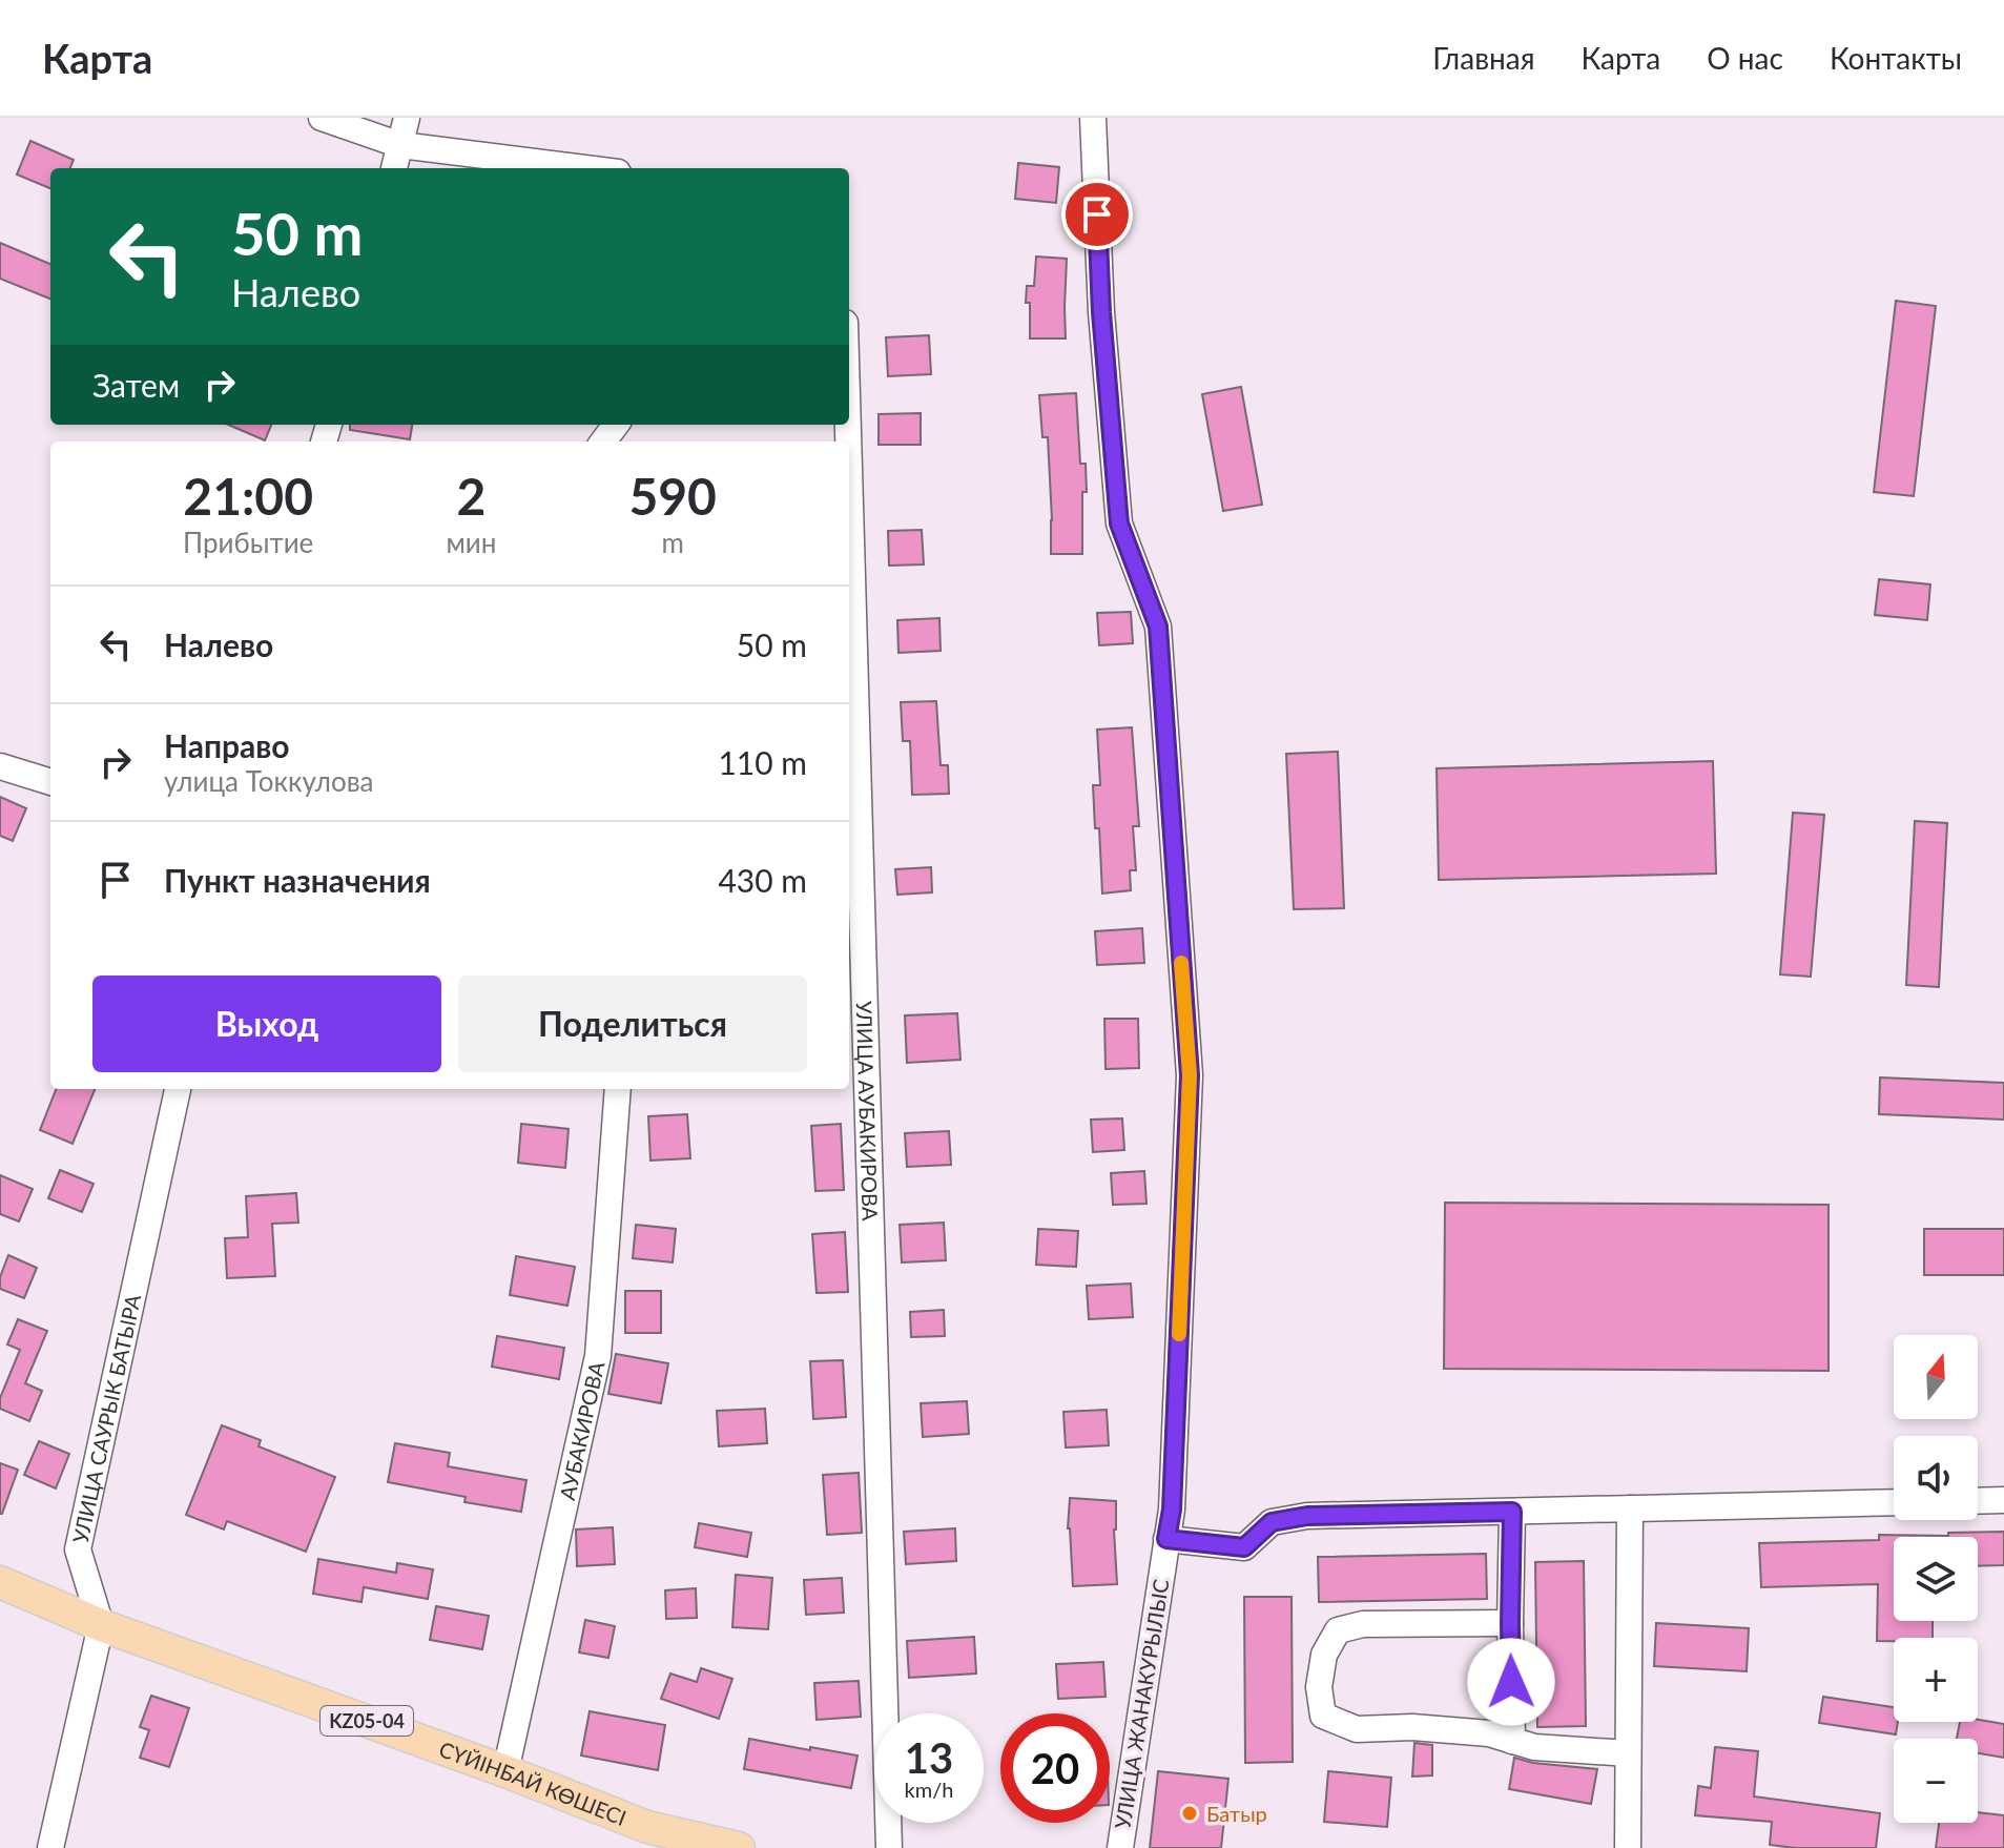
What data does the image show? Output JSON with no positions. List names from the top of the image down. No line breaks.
{"streets":{"main road":["KZ05-04","СҮЙІНБАЙ КӨШЕСІ"],"street":["УЛИЦА АУБАКИРОВА","УЛИЦА САУРЫК БАТЫРА","АУБАКИРОВА","УЛИЦА ЖАНАКУРЫЛЫС"]},"crossings":[["УЛИЦА САУРЫК БАТЫРА","СҮЙІНБАЙ КӨШЕСІ"],["АУБАКИРОВА","СҮЙІНБАЙ КӨШЕСІ"]],"places":["Батыр"],"north":"top","page":{"header":"Карта","nav":["Главная","Карта","О нас","Контакты"],"turn":["50 m","Налево"],"then":"Затем","eta":["21:00","Прибытие","2","мин","590","m"],"list":[{"name":"Налево","value":"50 m"},{"name":"Направо","note":"улица Токкулова","value":"110 m"},{"name":"Пункт назначения","value":"430 m"}],"buttons":["Выход","Поделиться"],"map_buttons":["+","−"],"speed":"13 km/h","limit":"20"}}
